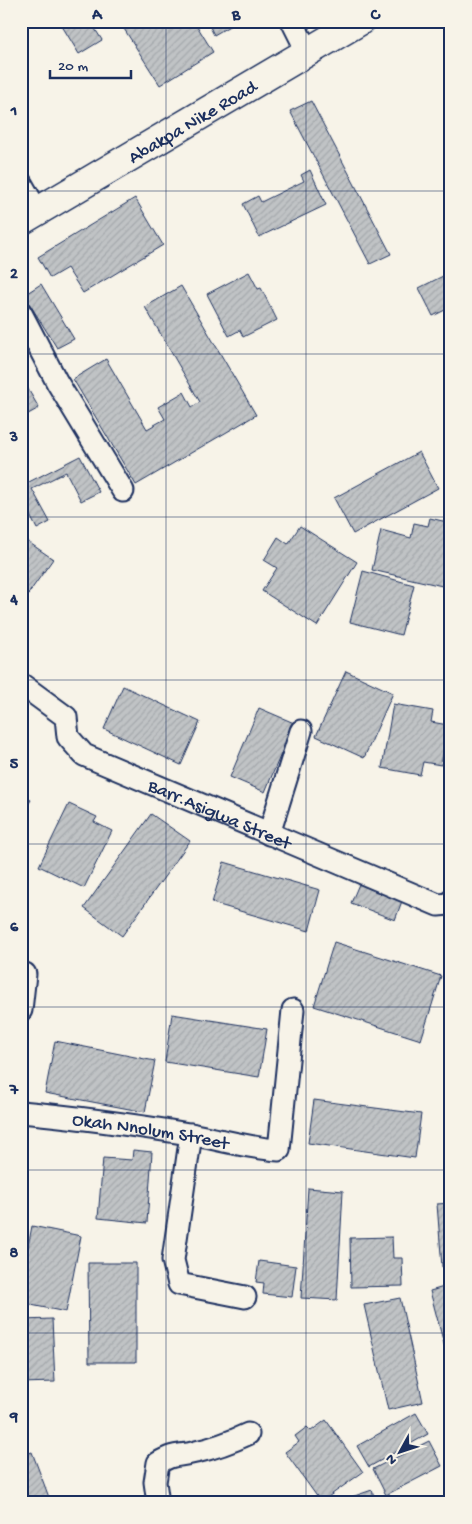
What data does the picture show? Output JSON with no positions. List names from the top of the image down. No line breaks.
{"streets":{"main road":["Abakpa Nike Road"],"street":["Barr.Asigwa Street","Okah Nnolum Street"]},"scale_bar":"20 m","north":"bottom left","grid":{"columns":["A","B","C"],"rows":["1","2","3","4","5","6","7","8","9"]}}
